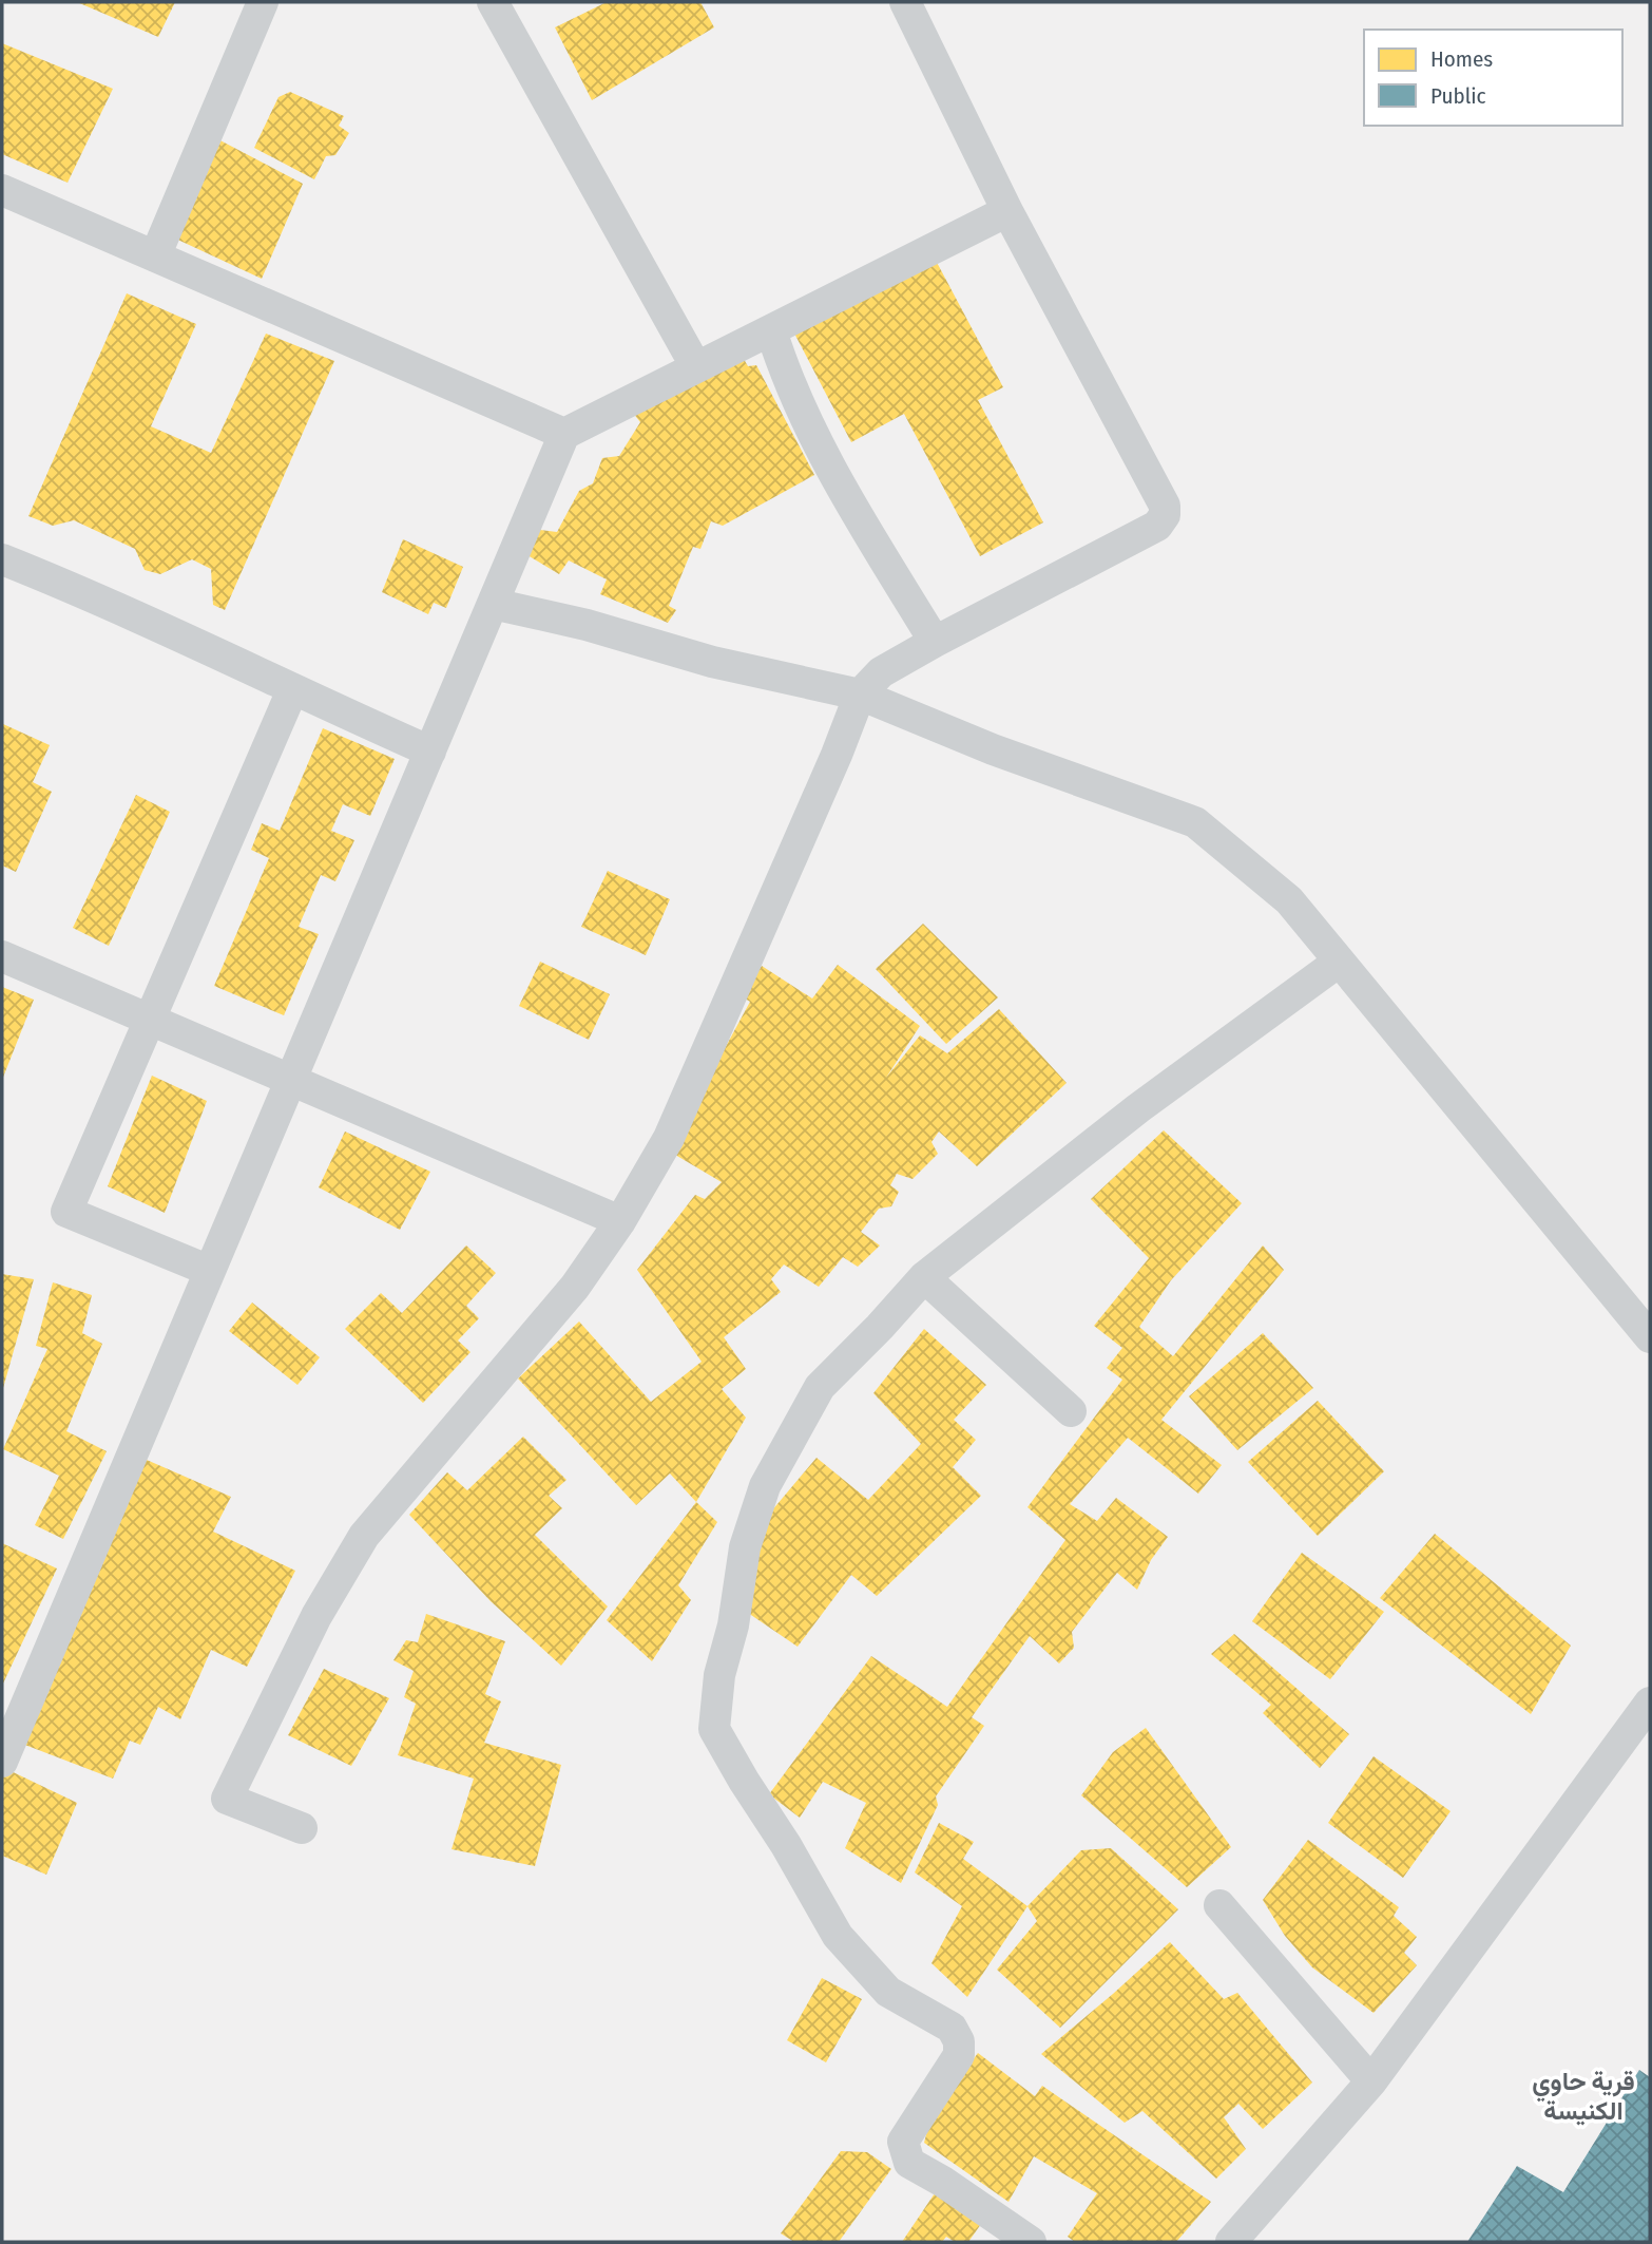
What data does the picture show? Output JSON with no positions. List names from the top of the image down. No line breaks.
{"districts":["قرية حاوي الكنيسة"],"legend":["Homes","Public"]}
